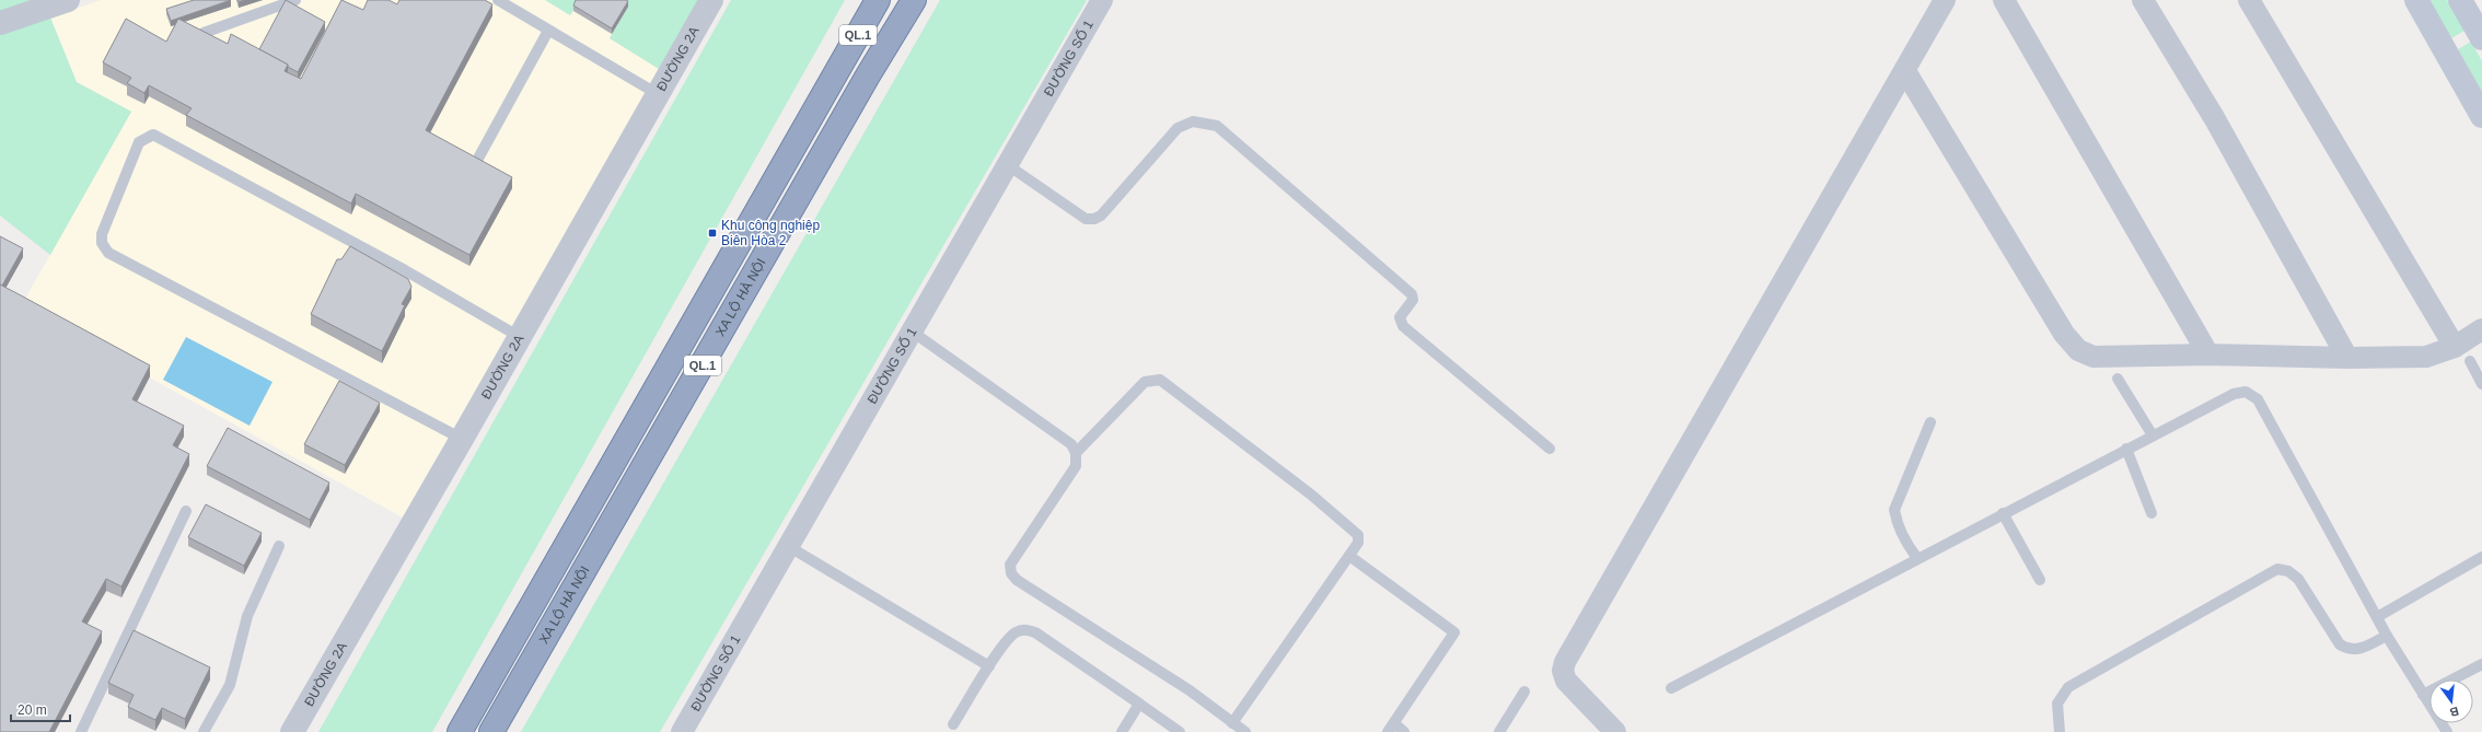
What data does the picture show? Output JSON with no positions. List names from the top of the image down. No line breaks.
{"streets":{"highway":["QL.1","XA LỘ HÀ NỘI"],"street":["ĐƯỜNG 2A","ĐƯỜNG SỐ 1"]},"places":{"transit":["Khu công nghiệp Biên Hòa 2"]},"scale_bar":"20 m","north":"bottom"}
